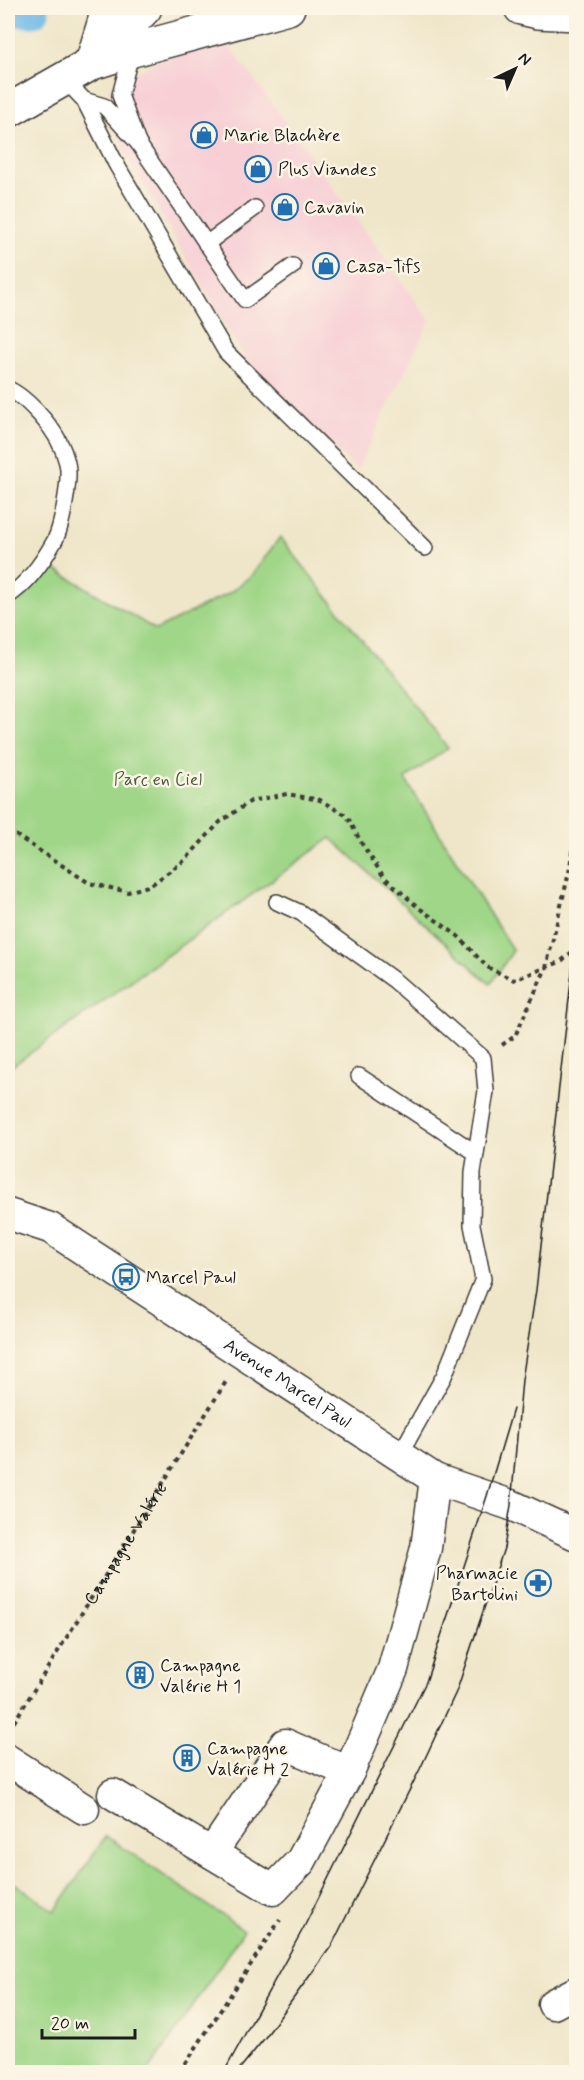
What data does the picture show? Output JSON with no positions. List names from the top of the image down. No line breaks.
{"streets":{"street":["Avenue Marcel Paul"],"path":["Campagne Valérie"]},"crossings":[["Avenue Marcel Paul","Campagne Valérie"]],"parks":["Parc en Ciel"],"places":{"shop":["Marie Blachère","Plus Viandes","Cavavin","Casa-Tifs"],"bus stop":["Marcel Paul"],"pharmacy":["Pharmacie Bartolini"],"building":["Campagne Valérie H 1","Campagne Valérie H 2"]},"scale_bar":"20 m","north":"top right"}
